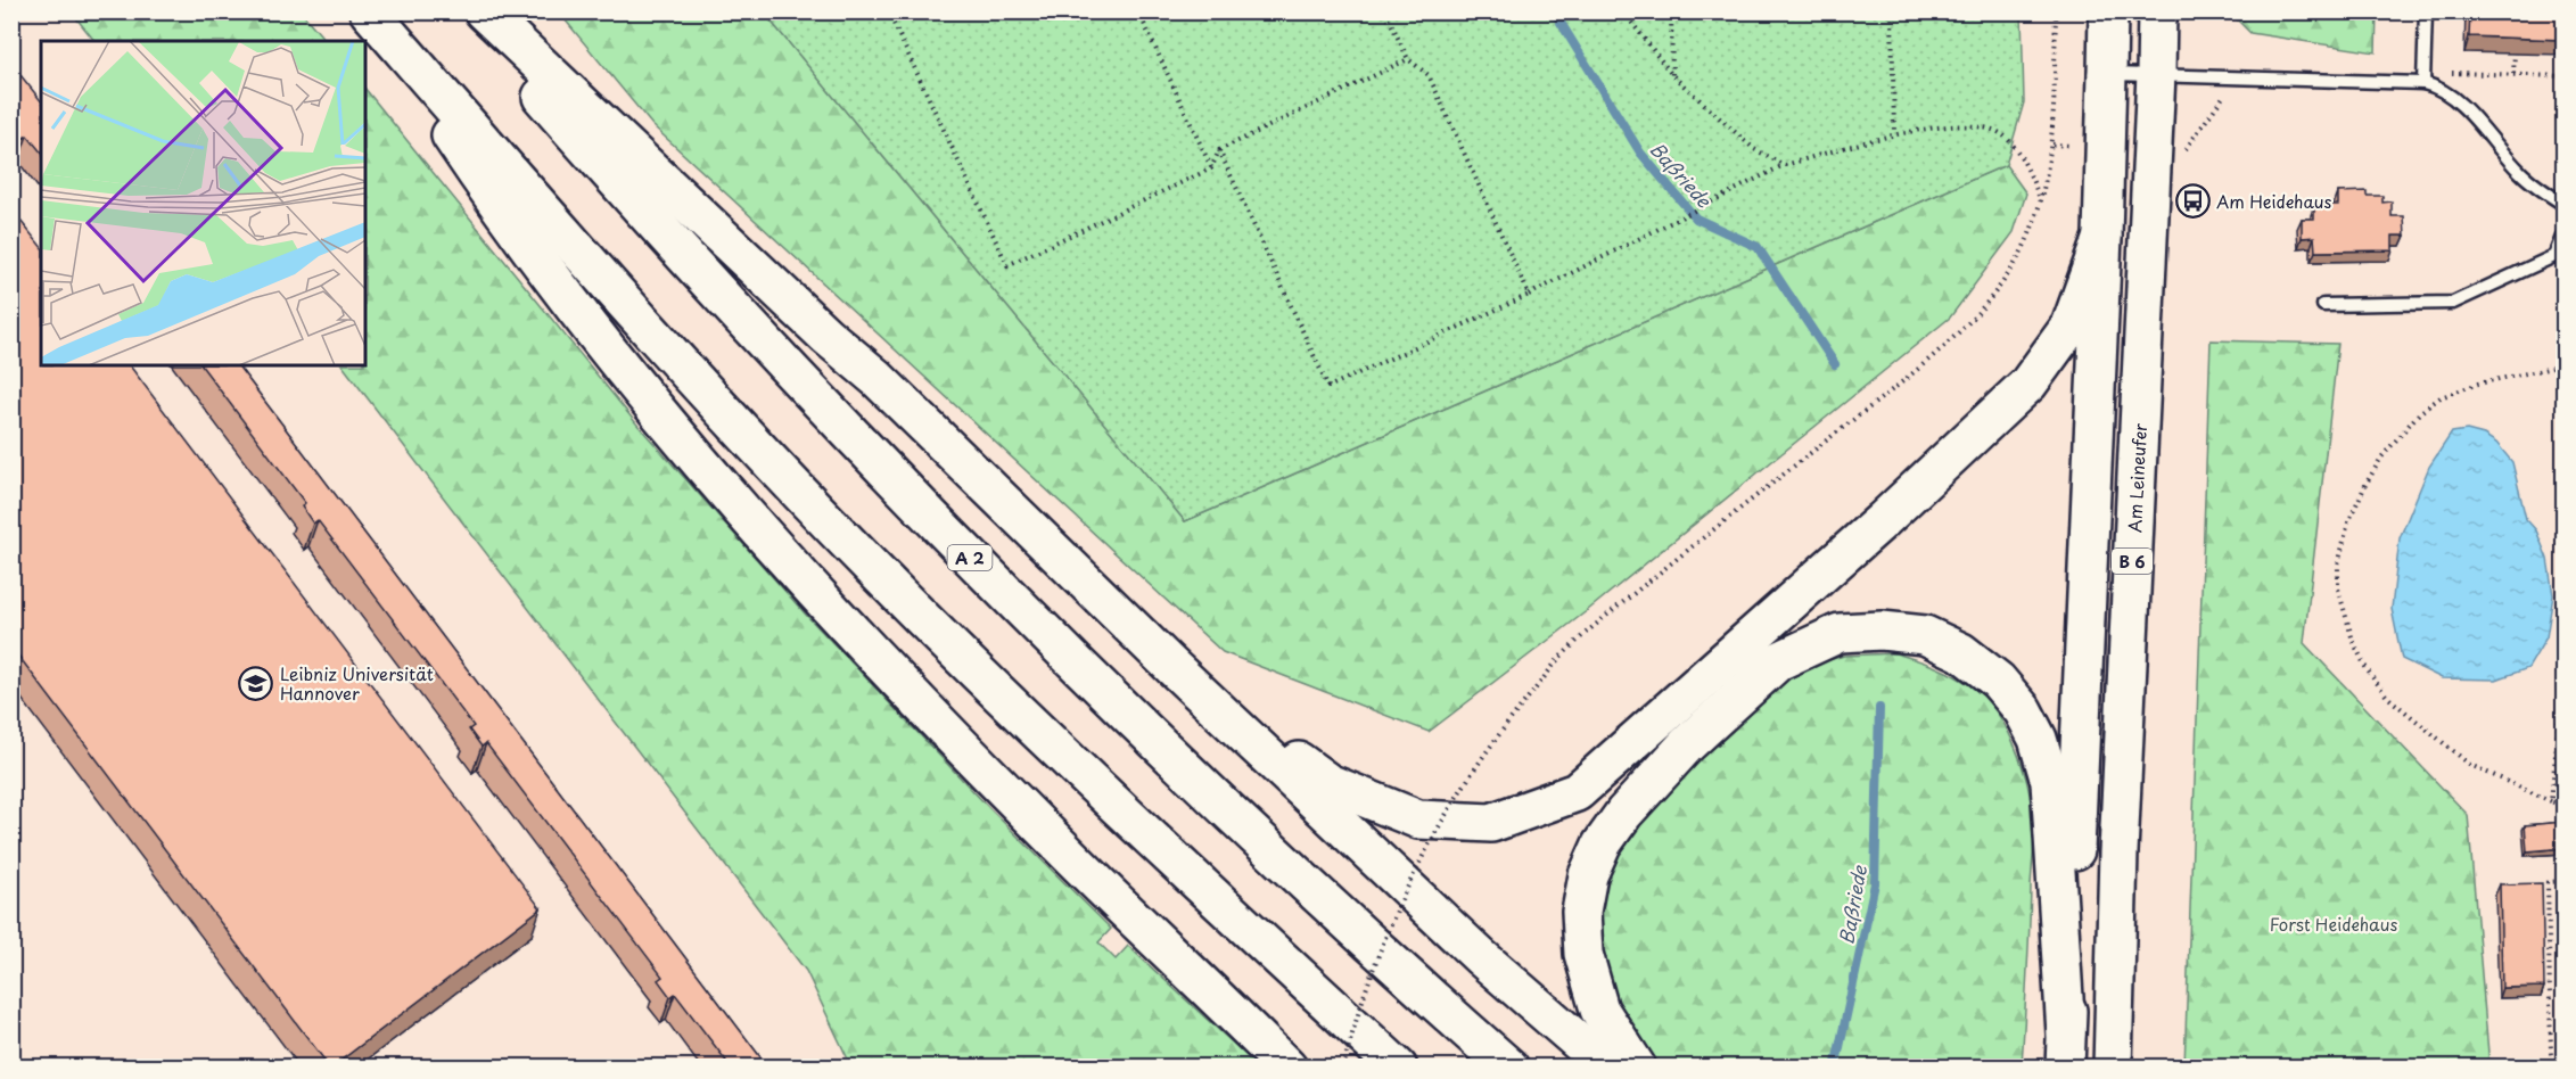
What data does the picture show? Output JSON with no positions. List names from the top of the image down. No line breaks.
{"streets":{"main road":["Am Leineufer","A 2","B 6"]},"water":["Baßriede"],"parks":["Forst Heidehaus"],"places":{"bus stop":["Am Heidehaus"],"school or university":["Leibniz Universität Hannover"]}}
